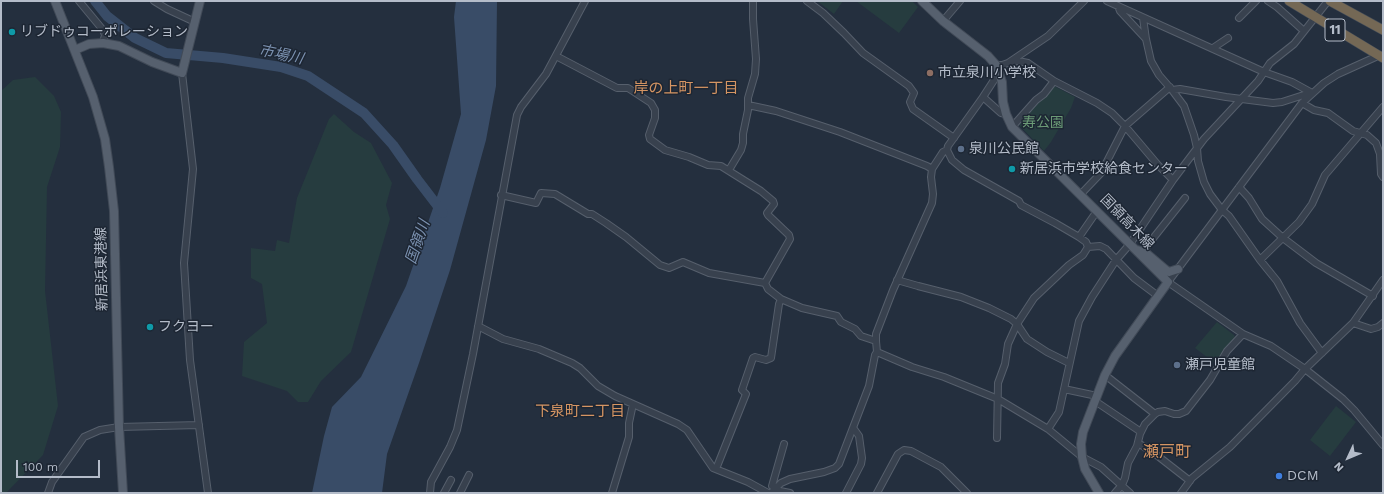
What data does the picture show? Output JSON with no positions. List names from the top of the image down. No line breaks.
{"streets":{"highway":["11"],"main road":["国領高木線","新居浜東港線"]},"districts":["岸の上町一丁目","下泉町二丁目","瀬戸町"],"water":["市場川","国領川"],"parks":["寿公園"],"places":["リブドゥコーポレーション","市立泉川小学校","泉川公民館","新居浜市学校給食センター","フクヨー","瀬戸児童館","DCM"],"scale_bar":"100 m","north":"bottom left"}
